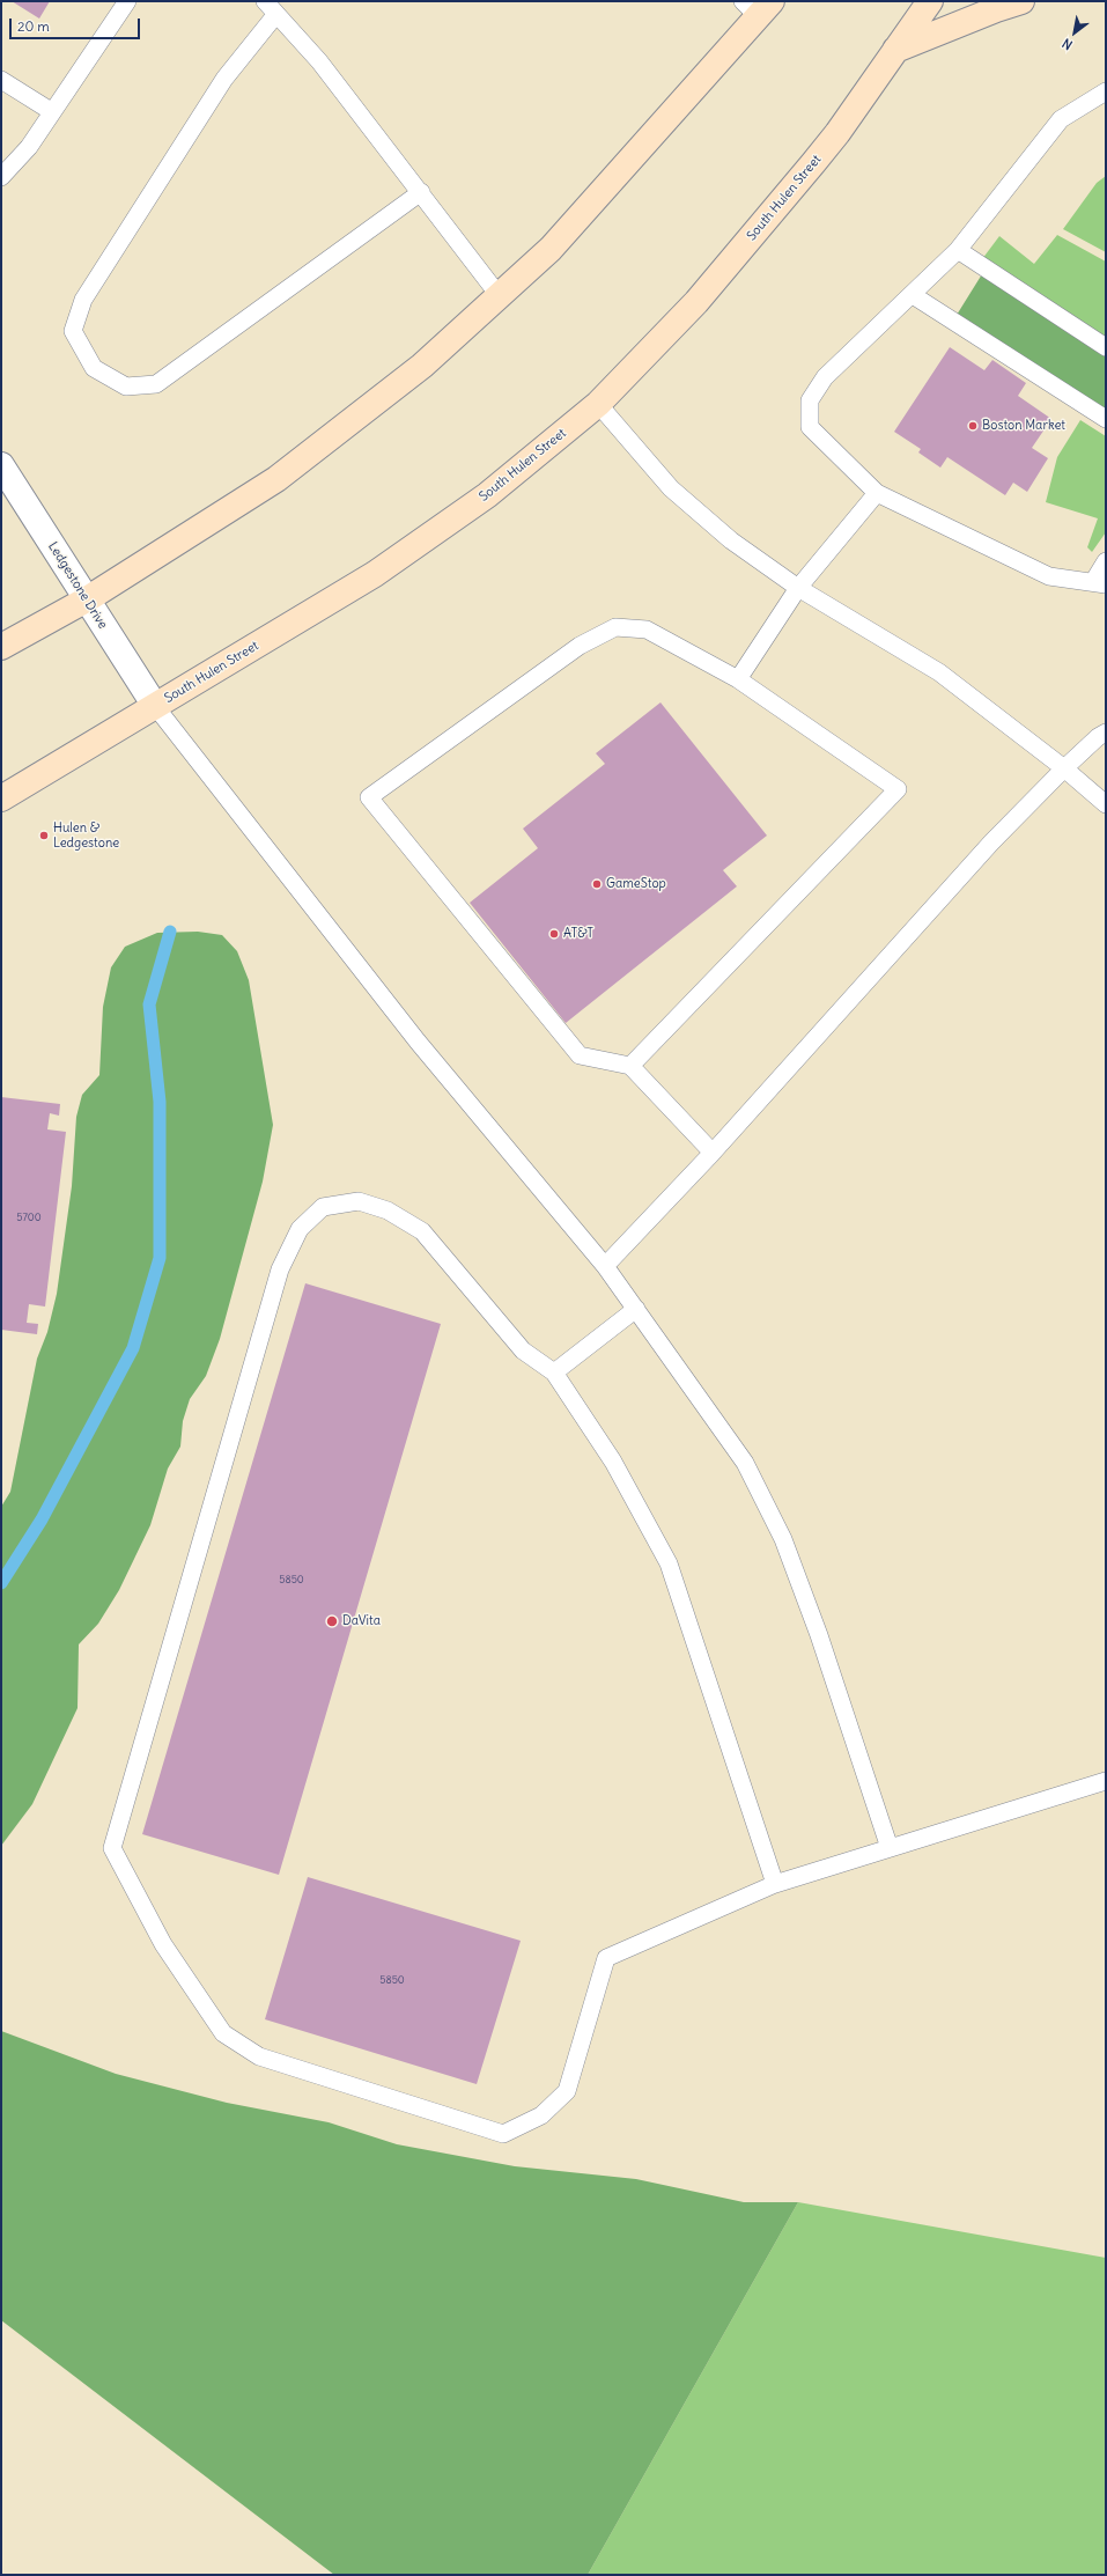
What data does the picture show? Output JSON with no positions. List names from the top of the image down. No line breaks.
{"streets":{"main road":["South Hulen Street"],"street":["Ledgestone Drive"]},"crossings":[["South Hulen Street","Ledgestone Drive"]],"places":["Boston Market","Hulen & Ledgestone","GameStop","AT&T","DaVita"],"house_numbers":["5700","5850","5850"],"scale_bar":"20 m","north":"bottom left"}
